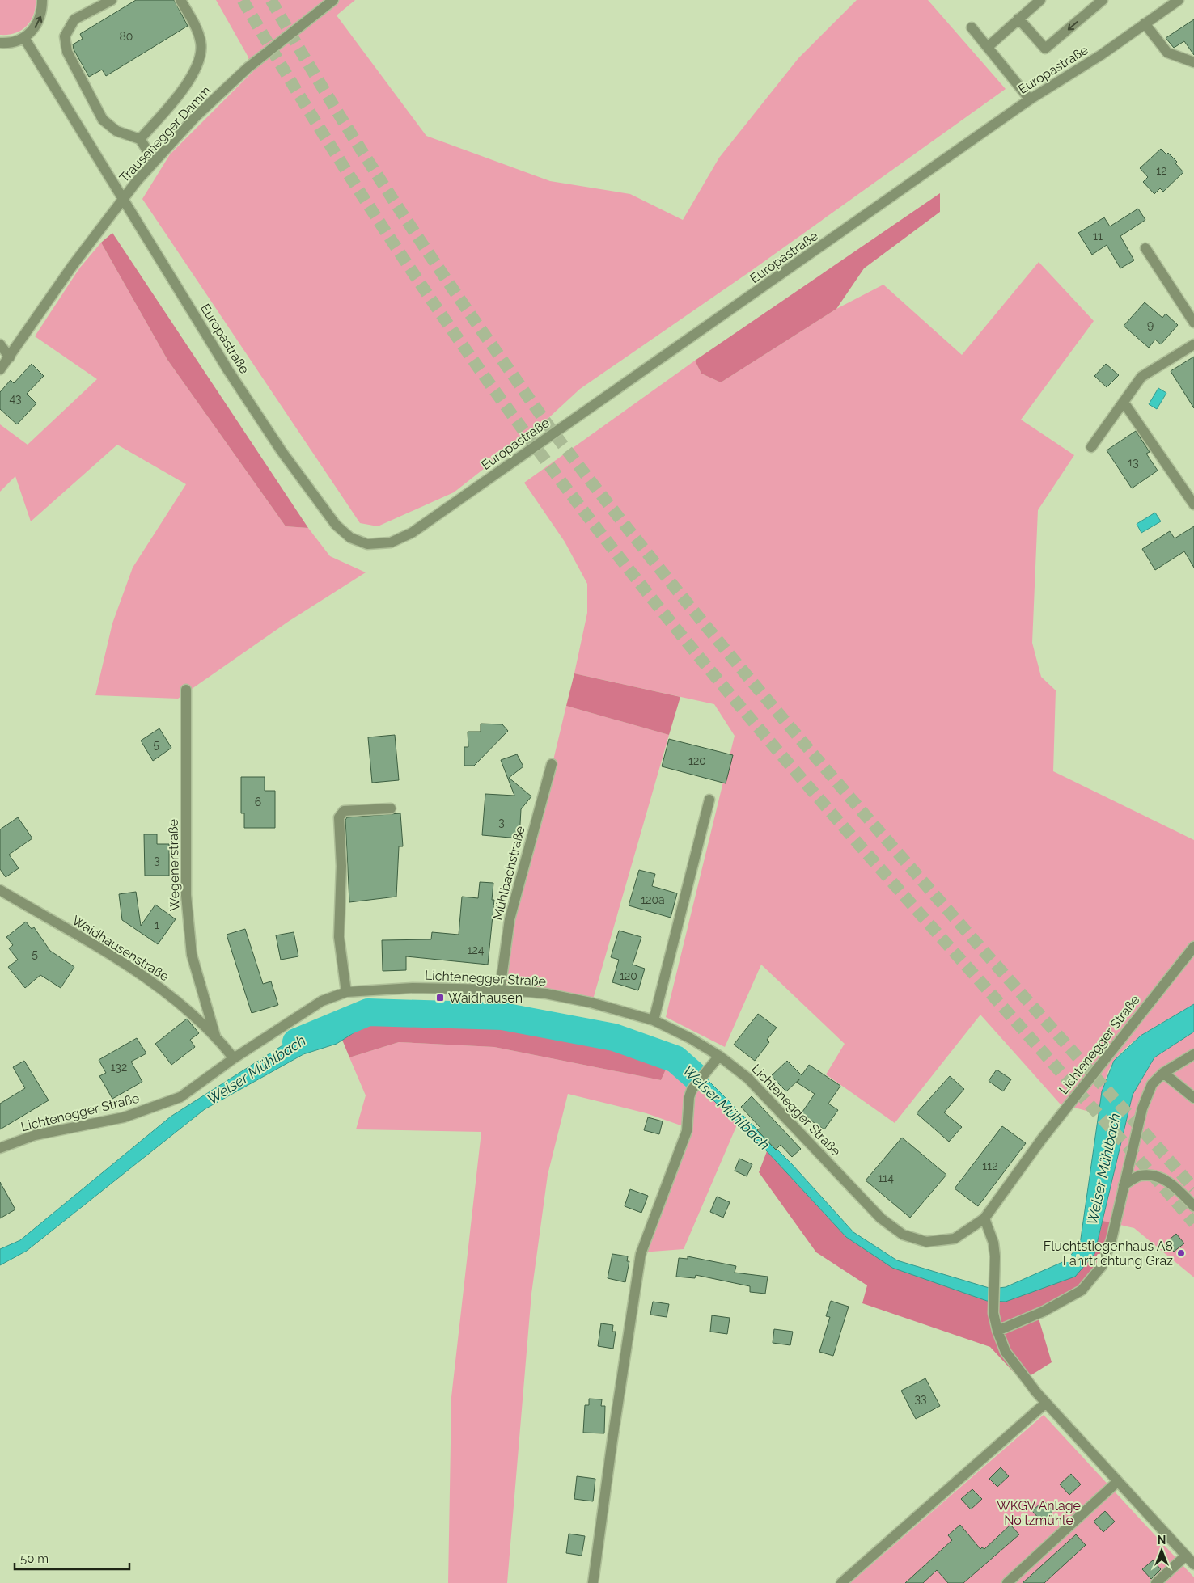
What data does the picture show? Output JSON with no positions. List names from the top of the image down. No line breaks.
{"streets":{"street":["Europastraße","Trausenegger Damm","Wegenerstraße","Mühlbachstraße","Waidhausenstraße","Lichtenegger Straße"]},"crossings":[["Europastraße","Trausenegger Damm"],["Wegenerstraße","Waidhausenstraße"],["Mühlbachstraße","Lichtenegger Straße"],["Waidhausenstraße","Lichtenegger Straße"]],"water":["Welser Mühlbach"],"parks":["WKGV Anlage Noitzmühle"],"places":{"transit":["Waidhausen"],"other":["Fluchtstiegenhaus A8 Fahrtrichtung Graz"]},"house_numbers":["80","12","11","9","43","13","5","120","6","3","3","120a","1","124","5","120","132","112","114","33"],"scale_bar":"50 m","north":"top"}
